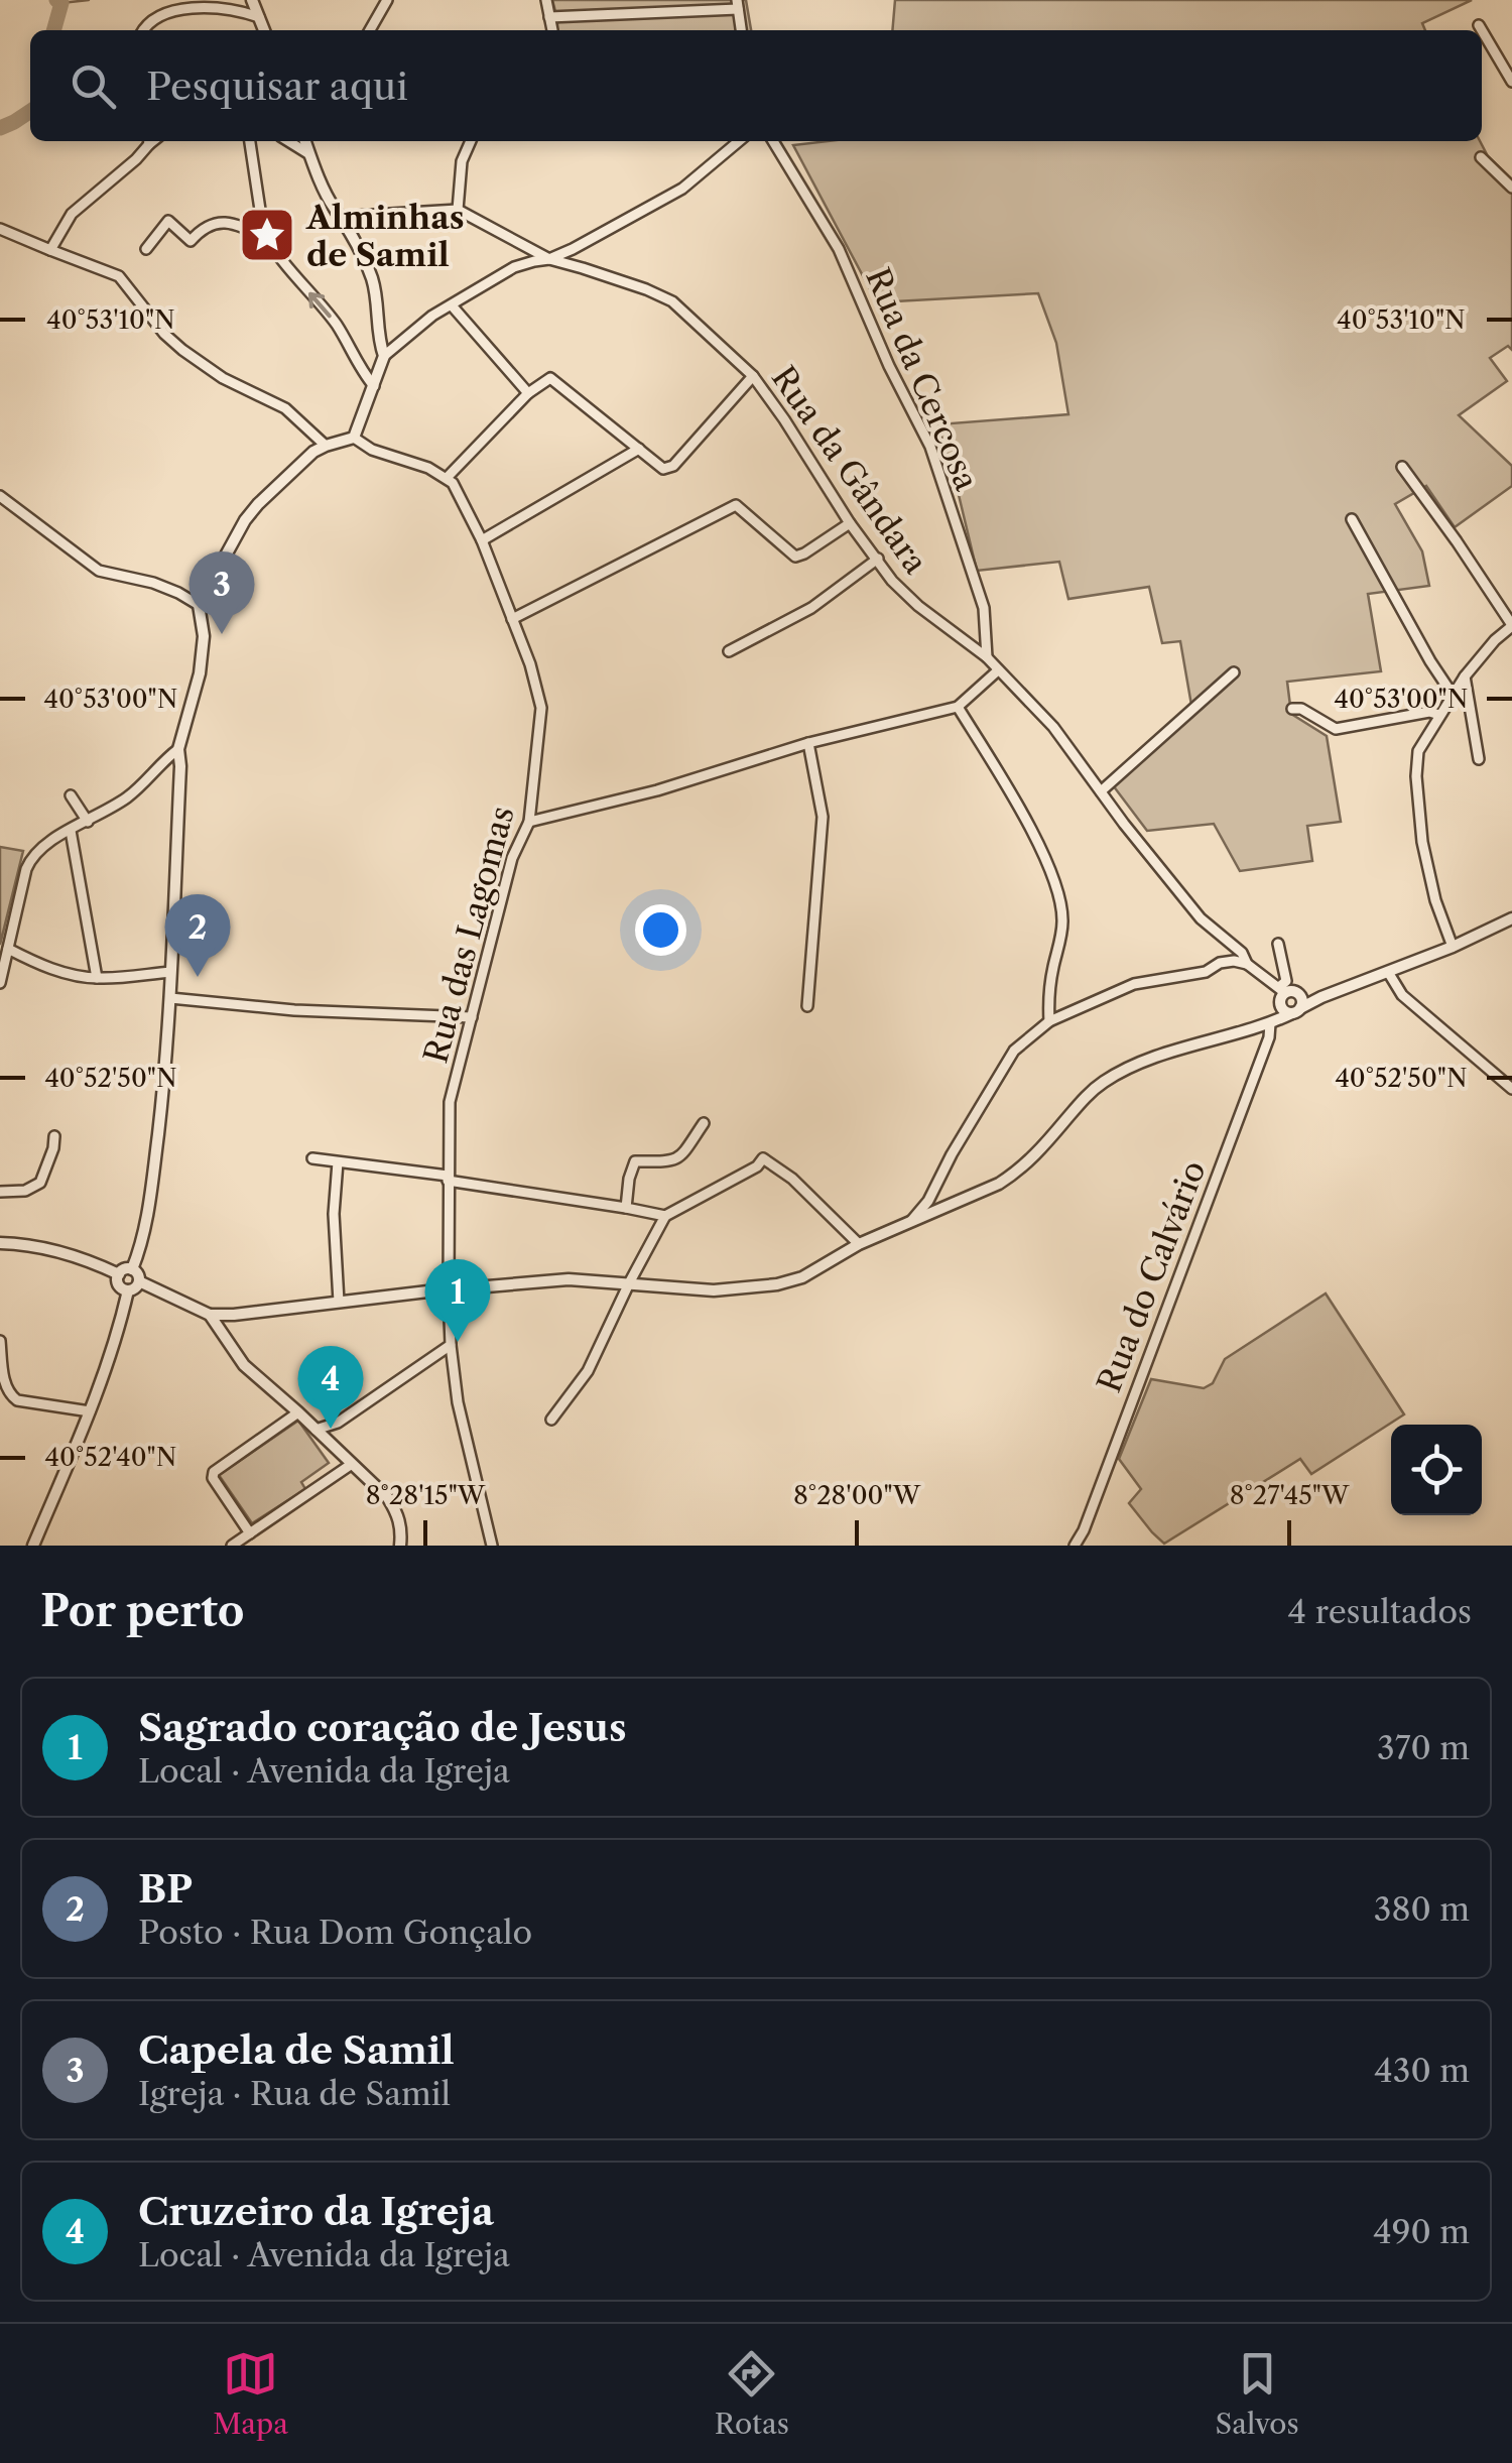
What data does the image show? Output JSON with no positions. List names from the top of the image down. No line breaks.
{"streets":{"street":["Rua da Cercosa","Rua da Gândara","Rua das Lagomas","Rua do Calvário"]},"crossings":[["Rua da Cercosa","Rua da Gândara"]],"places":{"place":["Alminhas de Samil"]},"page":{"search":"Pesquisar aqui","pins":["3","2","1","4"],"heading":["Por perto","4 resultados"],"list":[{"mark":"1","name":"Sagrado coração de Jesus","note":"Local · Avenida da Igreja","value":"370 m"},{"mark":"2","name":"BP","note":"Posto · Rua Dom Gonçalo","value":"380 m"},{"mark":"3","name":"Capela de Samil","note":"Igreja · Rua de Samil","value":"430 m"},{"mark":"4","name":"Cruzeiro da Igreja","note":"Local · Avenida da Igreja","value":"490 m"}],"nav":["Mapa","Rotas","Salvos"]},"coordinates":["40°53'10\"N","40°53'00\"N","40°52'50\"N","40°52'40\"N","8°28'15\"W","8°28'00\"W","8°27'45\"W"]}
